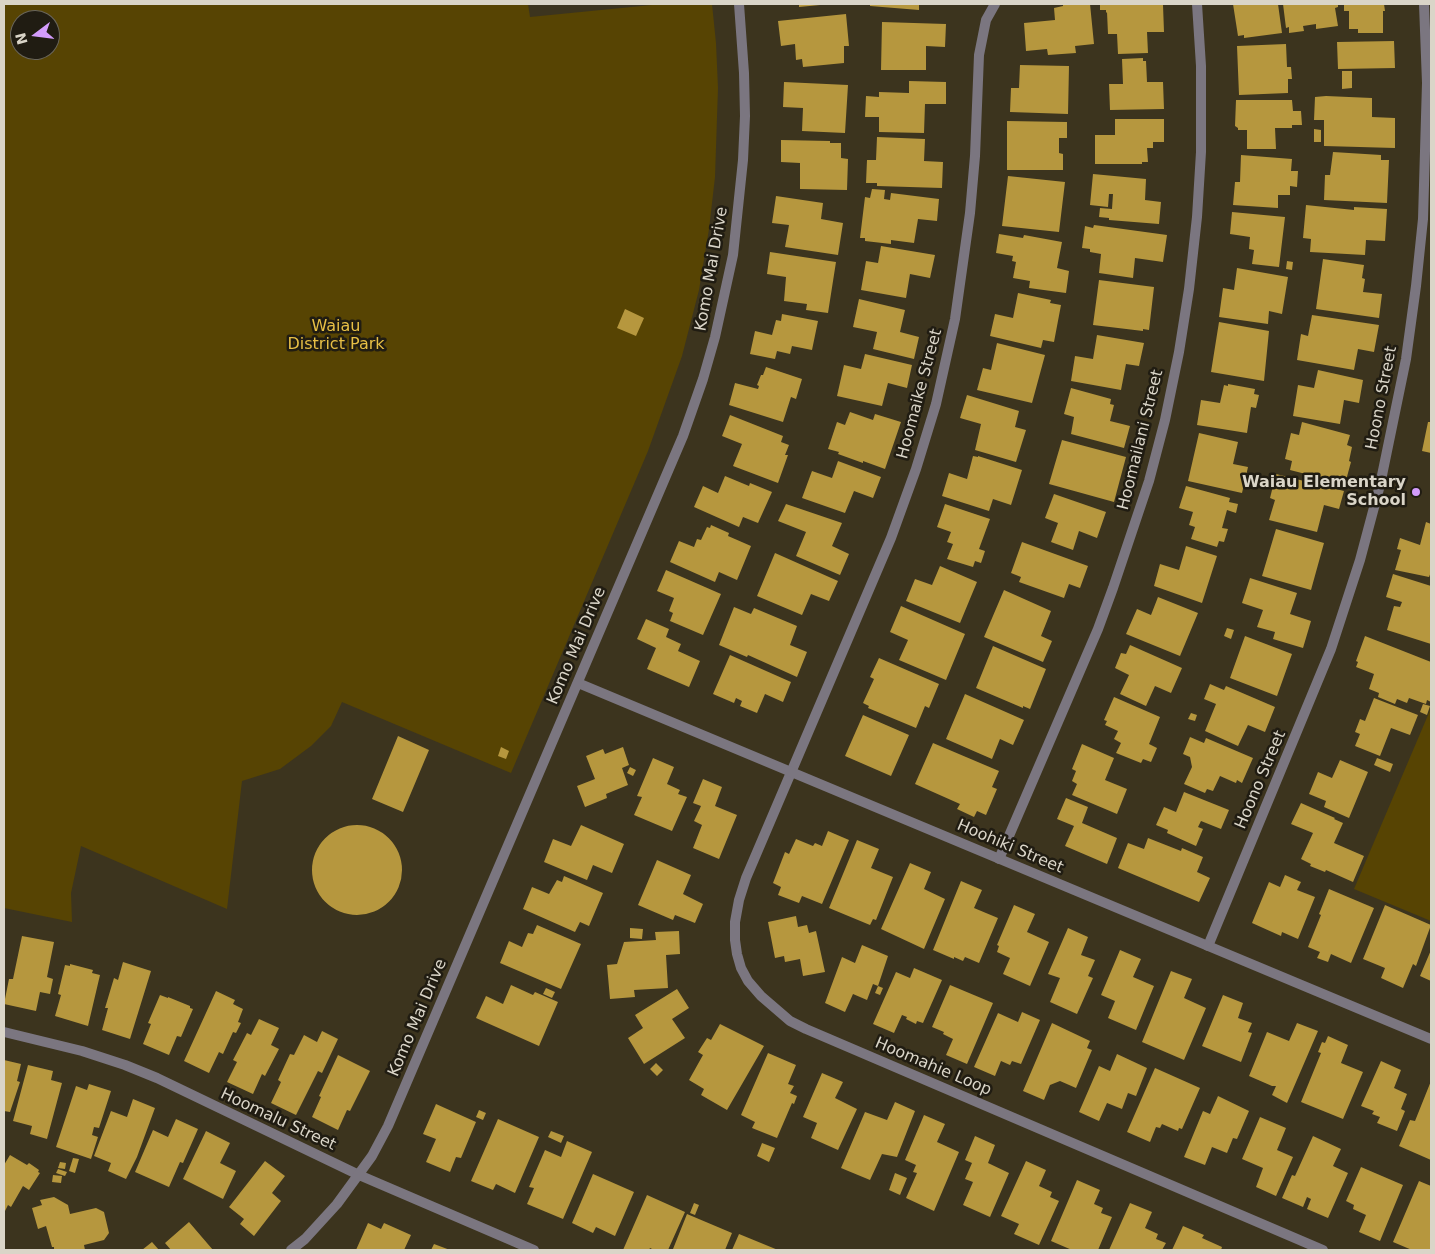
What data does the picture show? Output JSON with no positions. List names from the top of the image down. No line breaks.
{"streets":{"street":["Komo Mai Drive","Hoomaike Street","Hoono Street","Hoomailani Street","Hoohiki Street","Hoomahie Loop","Hoomalu Street"]},"crossings":[["Komo Mai Drive","Hoohiki Street"],["Komo Mai Drive","Hoomalu Street"],["Hoomaike Street","Hoohiki Street"],["Hoomaike Street","Hoomahie Loop"],["Hoono Street","Hoohiki Street"],["Hoomailani Street","Hoohiki Street"],["Hoohiki Street","Hoomahie Loop"]],"parks":["Waiau District Park"],"places":["Waiau Elementary School"],"north":"left"}
